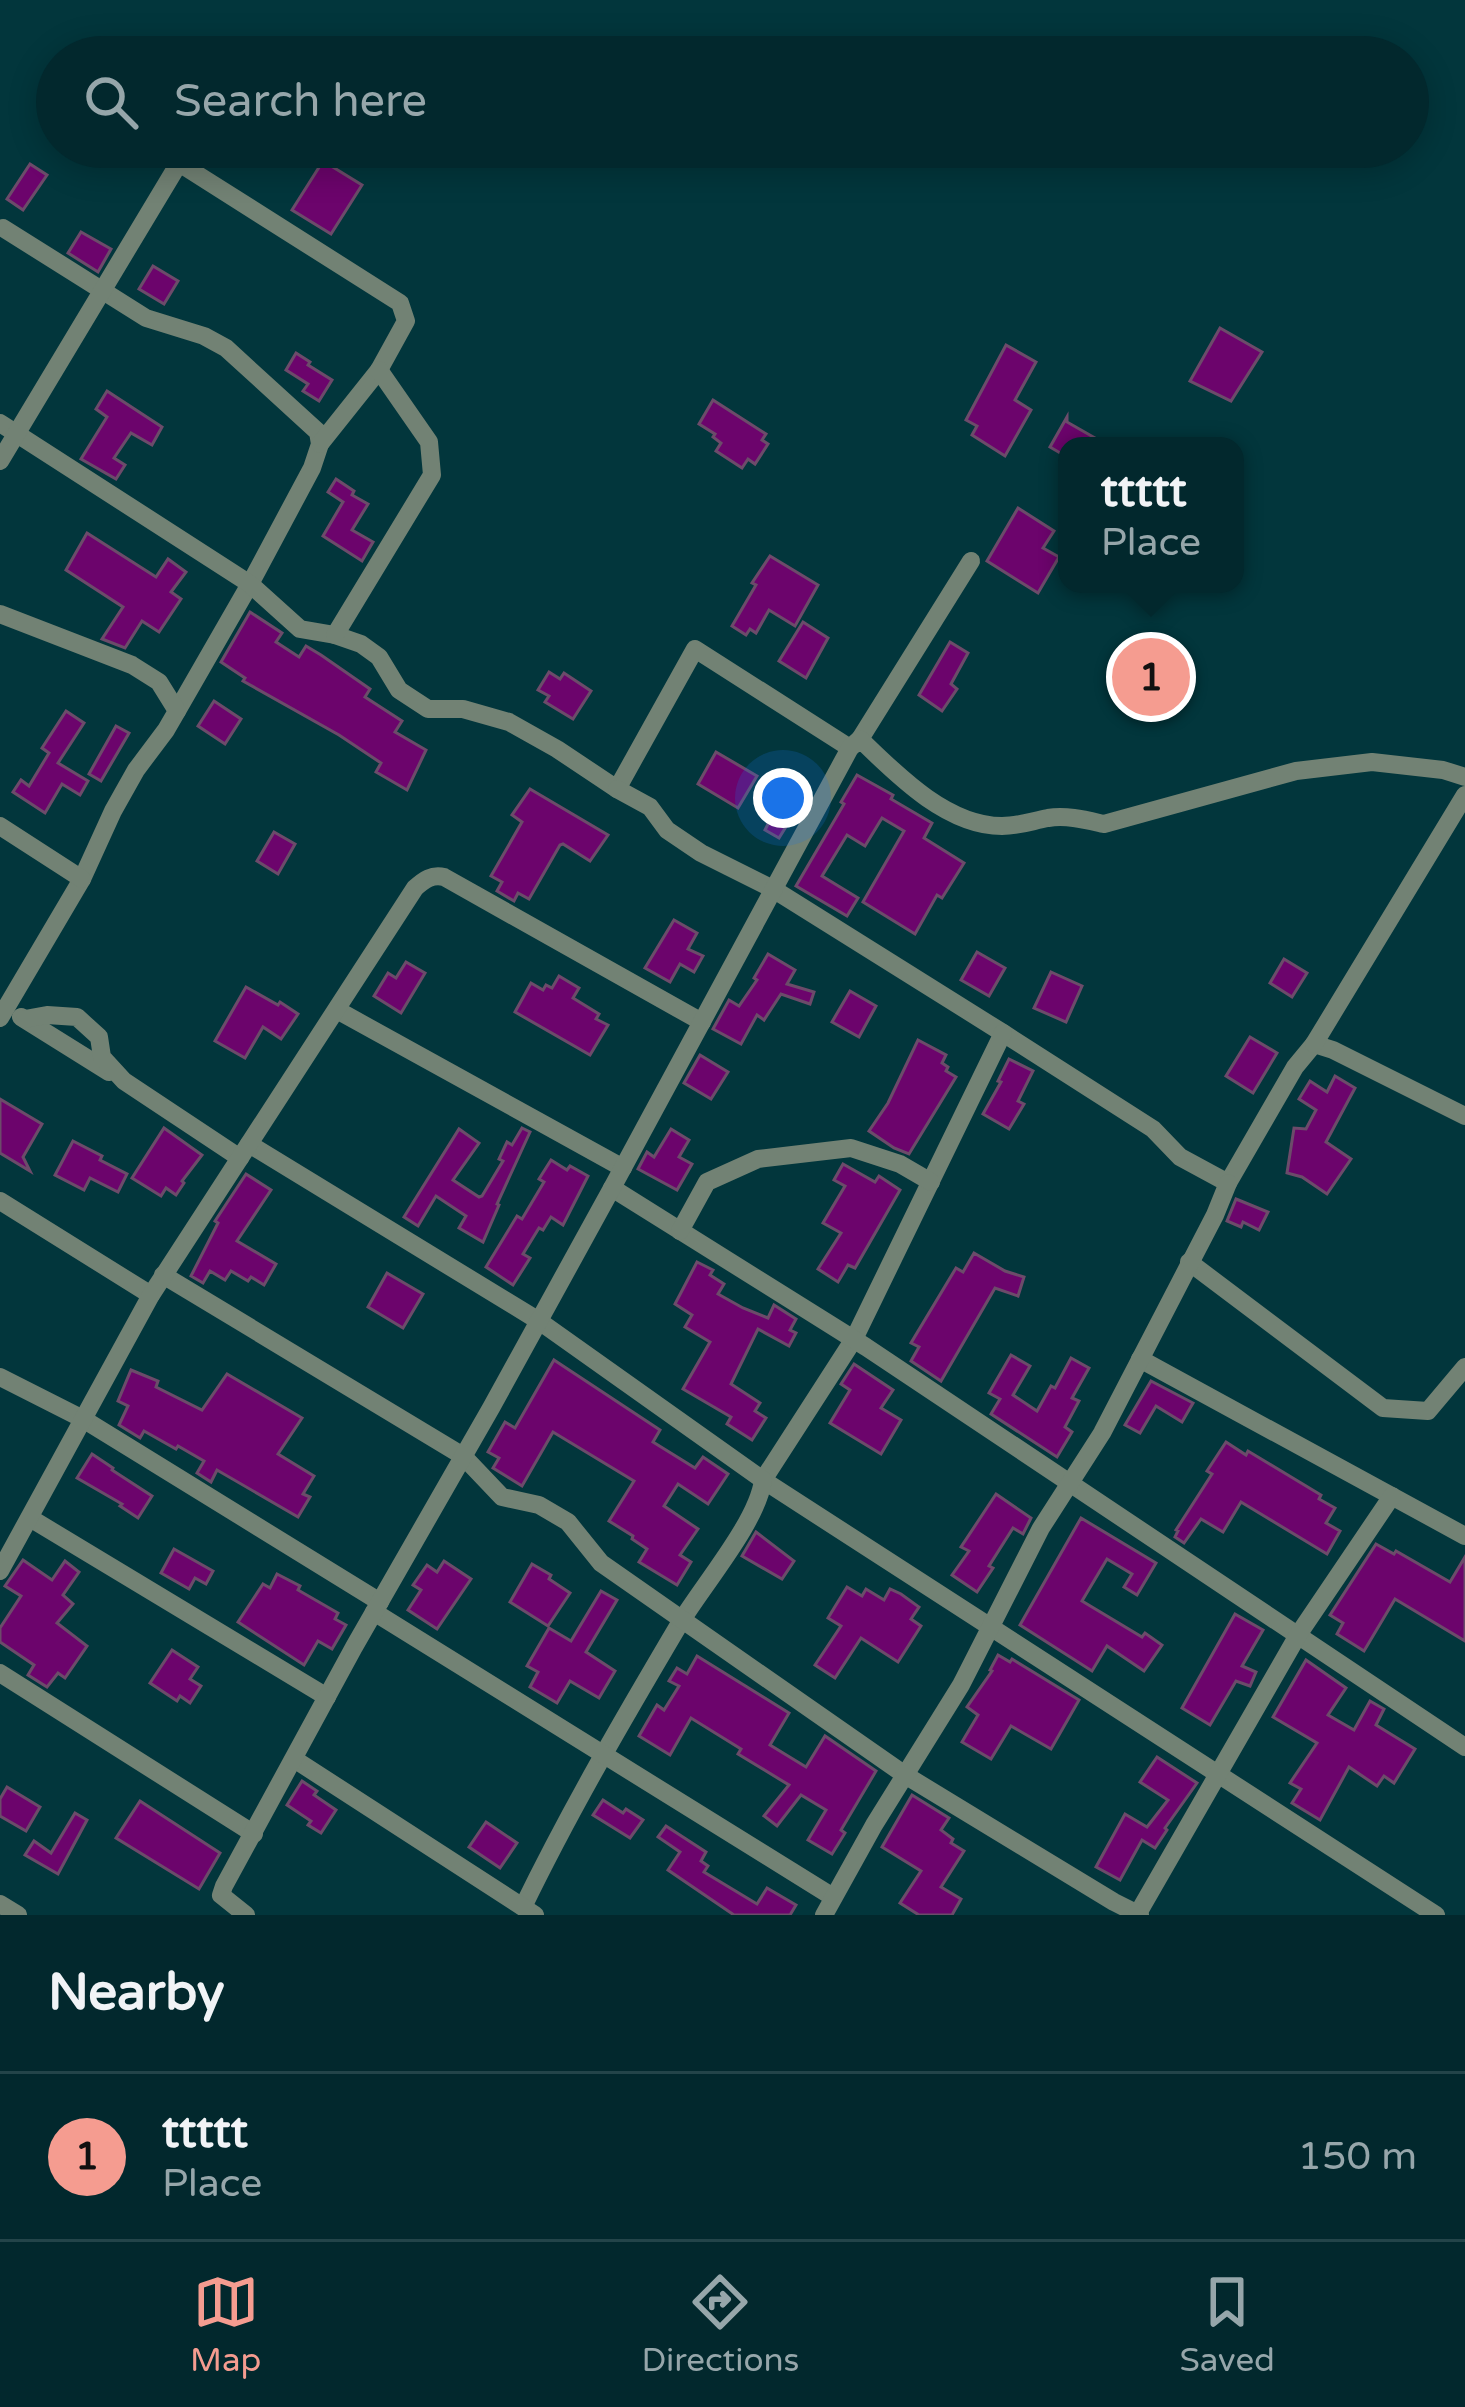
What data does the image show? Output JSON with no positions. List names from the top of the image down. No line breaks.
{"page":{"search":"Search here","popup":["ttttt","Place"],"pins":"1","heading":"Nearby","list":[{"mark":"1","name":"ttttt","note":"Place","value":"150 m"}],"nav":["Map","Directions","Saved"]}}
